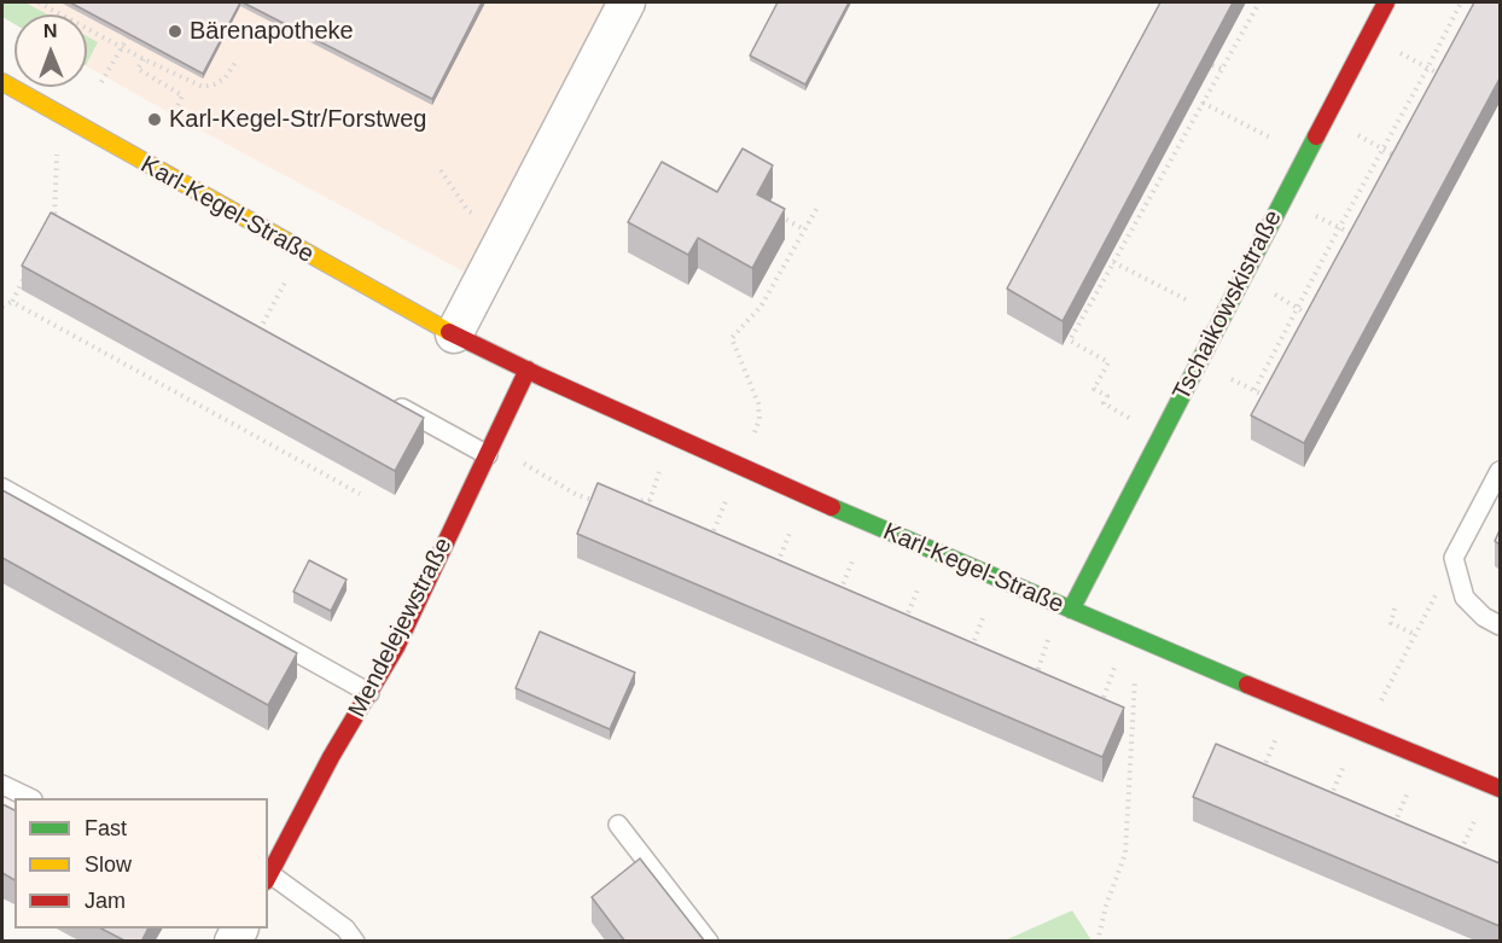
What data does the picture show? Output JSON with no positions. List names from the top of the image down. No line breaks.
{"streets":{"street":["Karl-Kegel-Straße","Tschaikowskistraße","Mendelejewstraße"]},"crossings":[["Karl-Kegel-Straße","Tschaikowskistraße"],["Karl-Kegel-Straße","Mendelejewstraße"]],"places":["Bärenapotheke","Karl-Kegel-Str/Forstweg"],"legend":["Fast","Slow","Jam"],"north":"top"}
